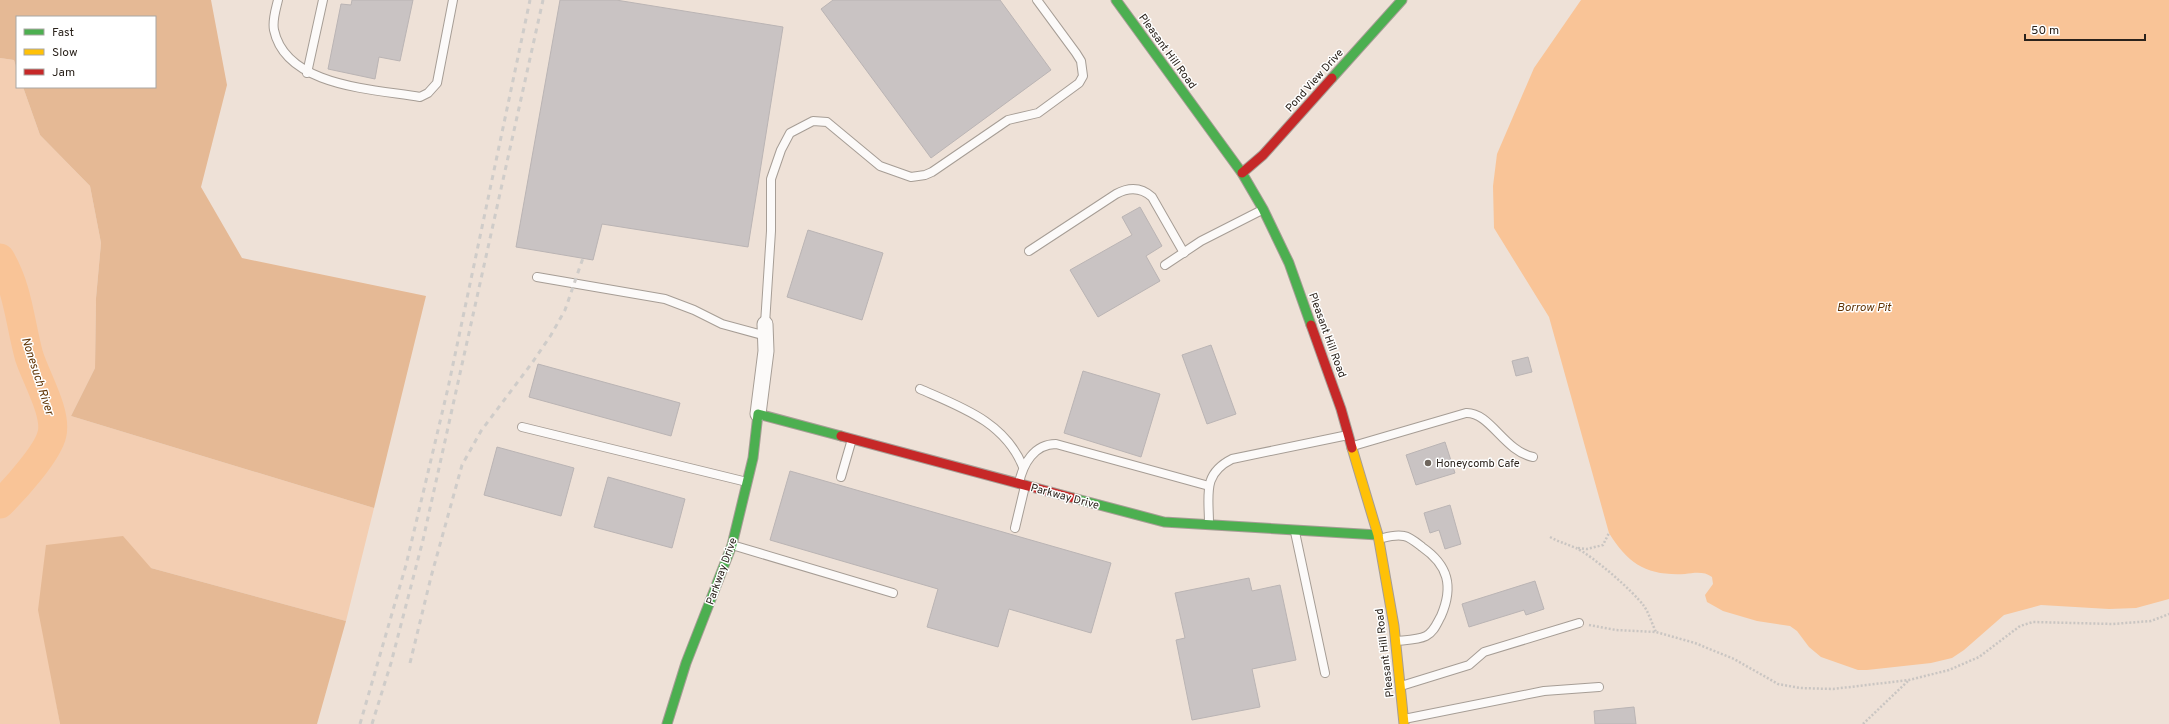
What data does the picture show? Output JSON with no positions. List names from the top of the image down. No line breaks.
{"streets":{"street":["Pleasant Hill Road","Pond View Drive","Parkway Drive"]},"crossings":[["Pleasant Hill Road","Pond View Drive"],["Pleasant Hill Road","Parkway Drive"]],"water":["Borrow Pit","Nonesuch River"],"places":["Honeycomb Cafe"],"legend":["Fast","Slow","Jam"],"scale_bar":"50 m"}
